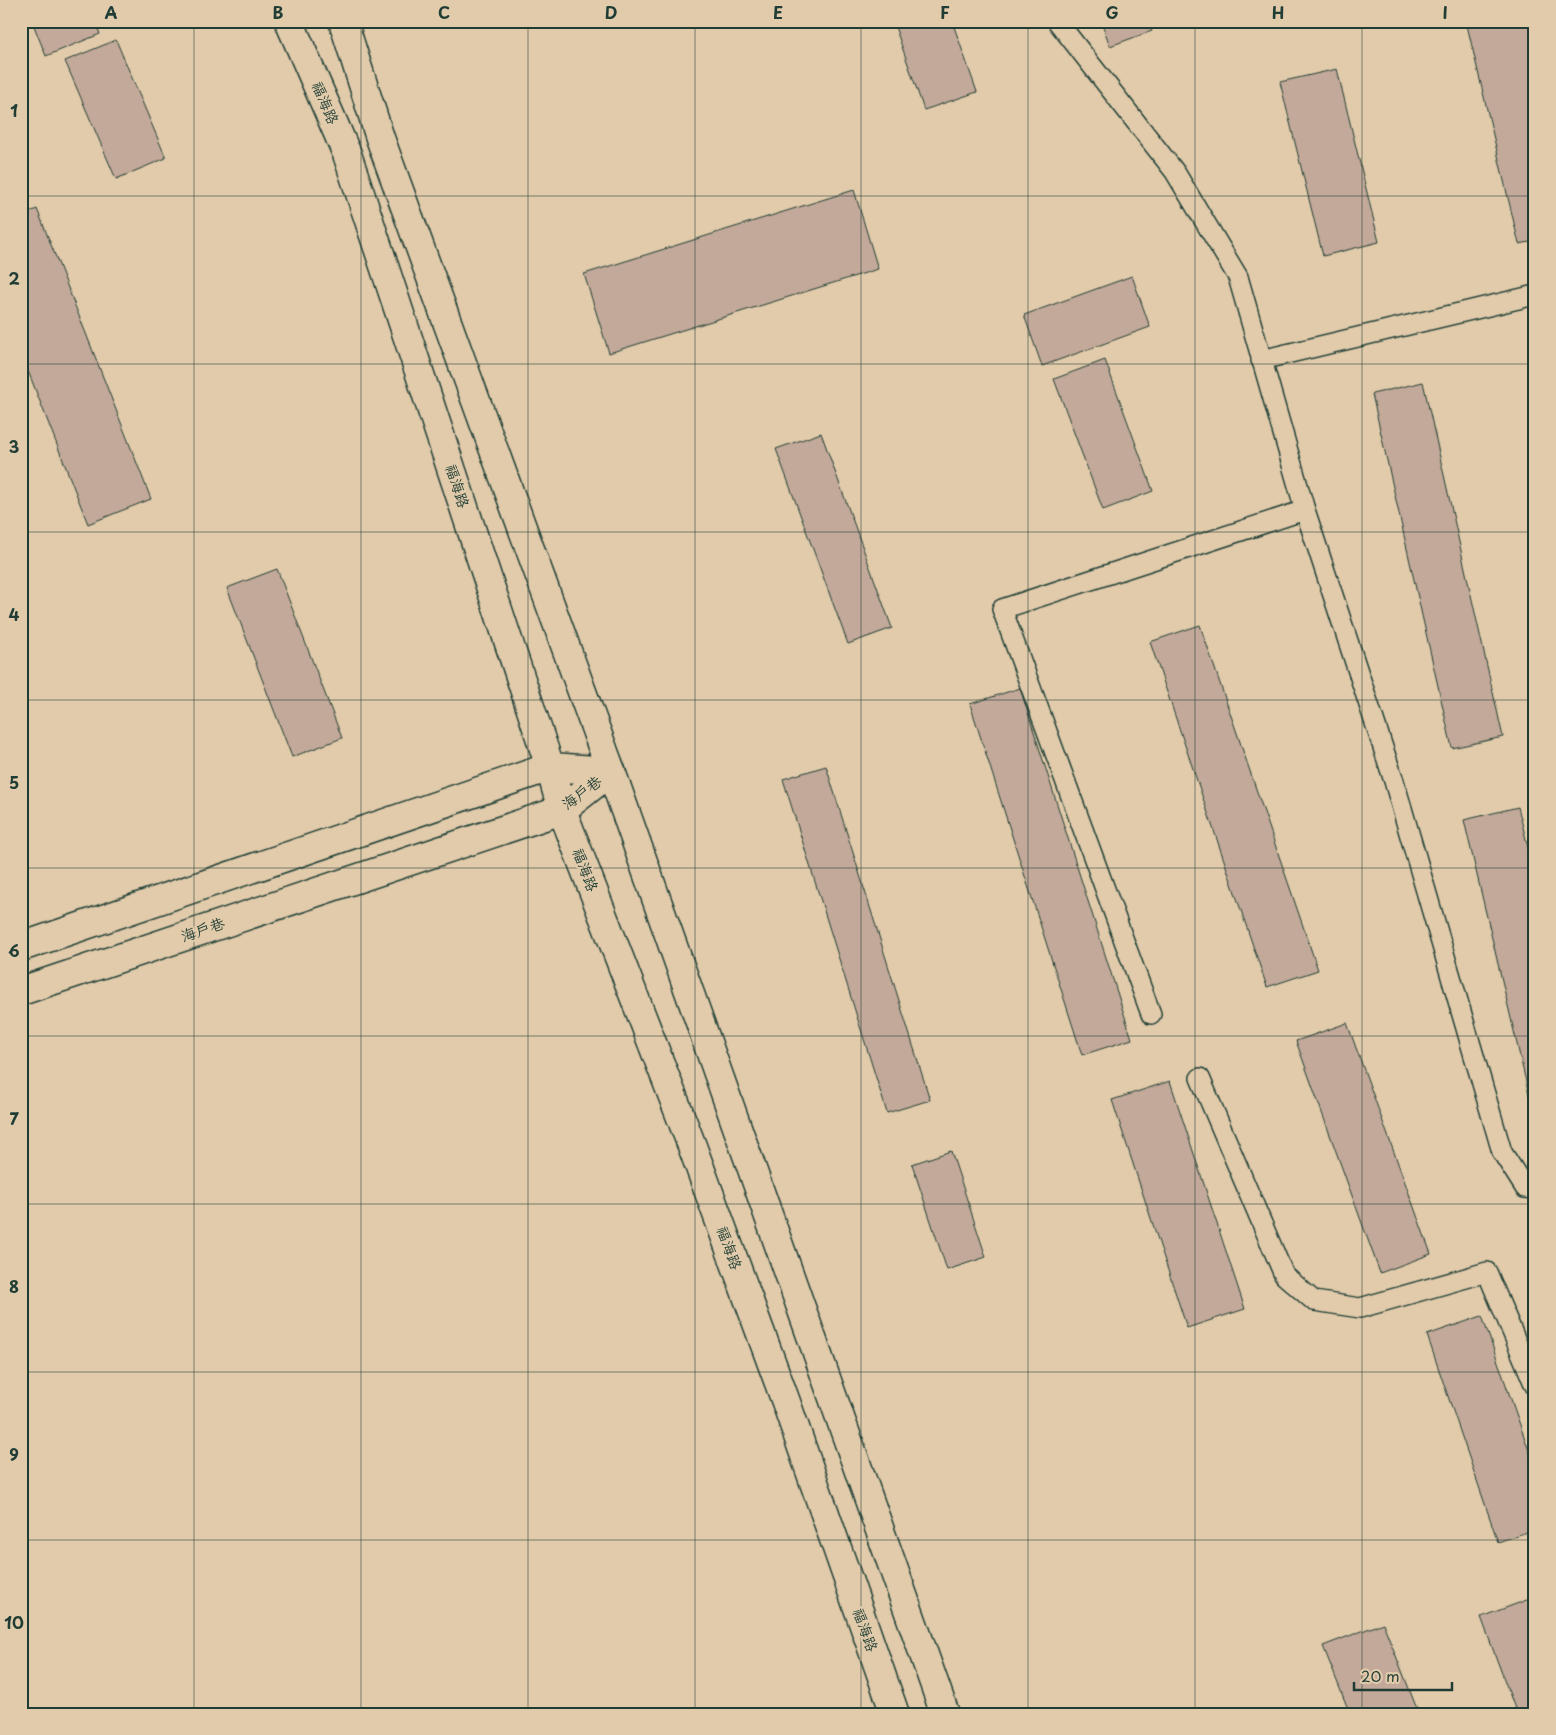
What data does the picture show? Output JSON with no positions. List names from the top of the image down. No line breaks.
{"streets":{"main road":["福海路","海户巷"]},"crossings":[["福海路","海户巷"]],"scale_bar":"20 m","grid":{"columns":["A","B","C","D","E","F","G","H","I"],"rows":["1","2","3","4","5","6","7","8","9","10"]}}
